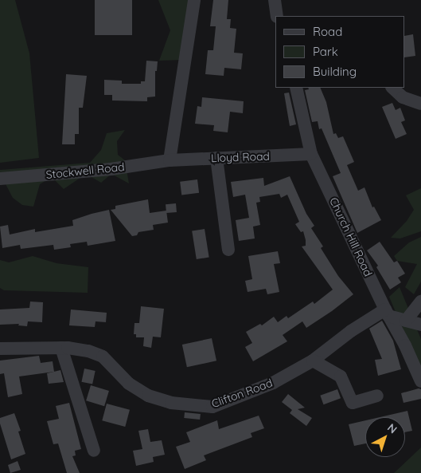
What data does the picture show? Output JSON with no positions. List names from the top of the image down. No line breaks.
{"streets":{"street":["Lloyd Road","Stockwell Road","Church Hill Road","Clifton Road"]},"crossings":[["Lloyd Road","Stockwell Road"],["Lloyd Road","Church Hill Road"],["Church Hill Road","Clifton Road"]],"legend":["Road","Park","Building"],"north":"top right"}
